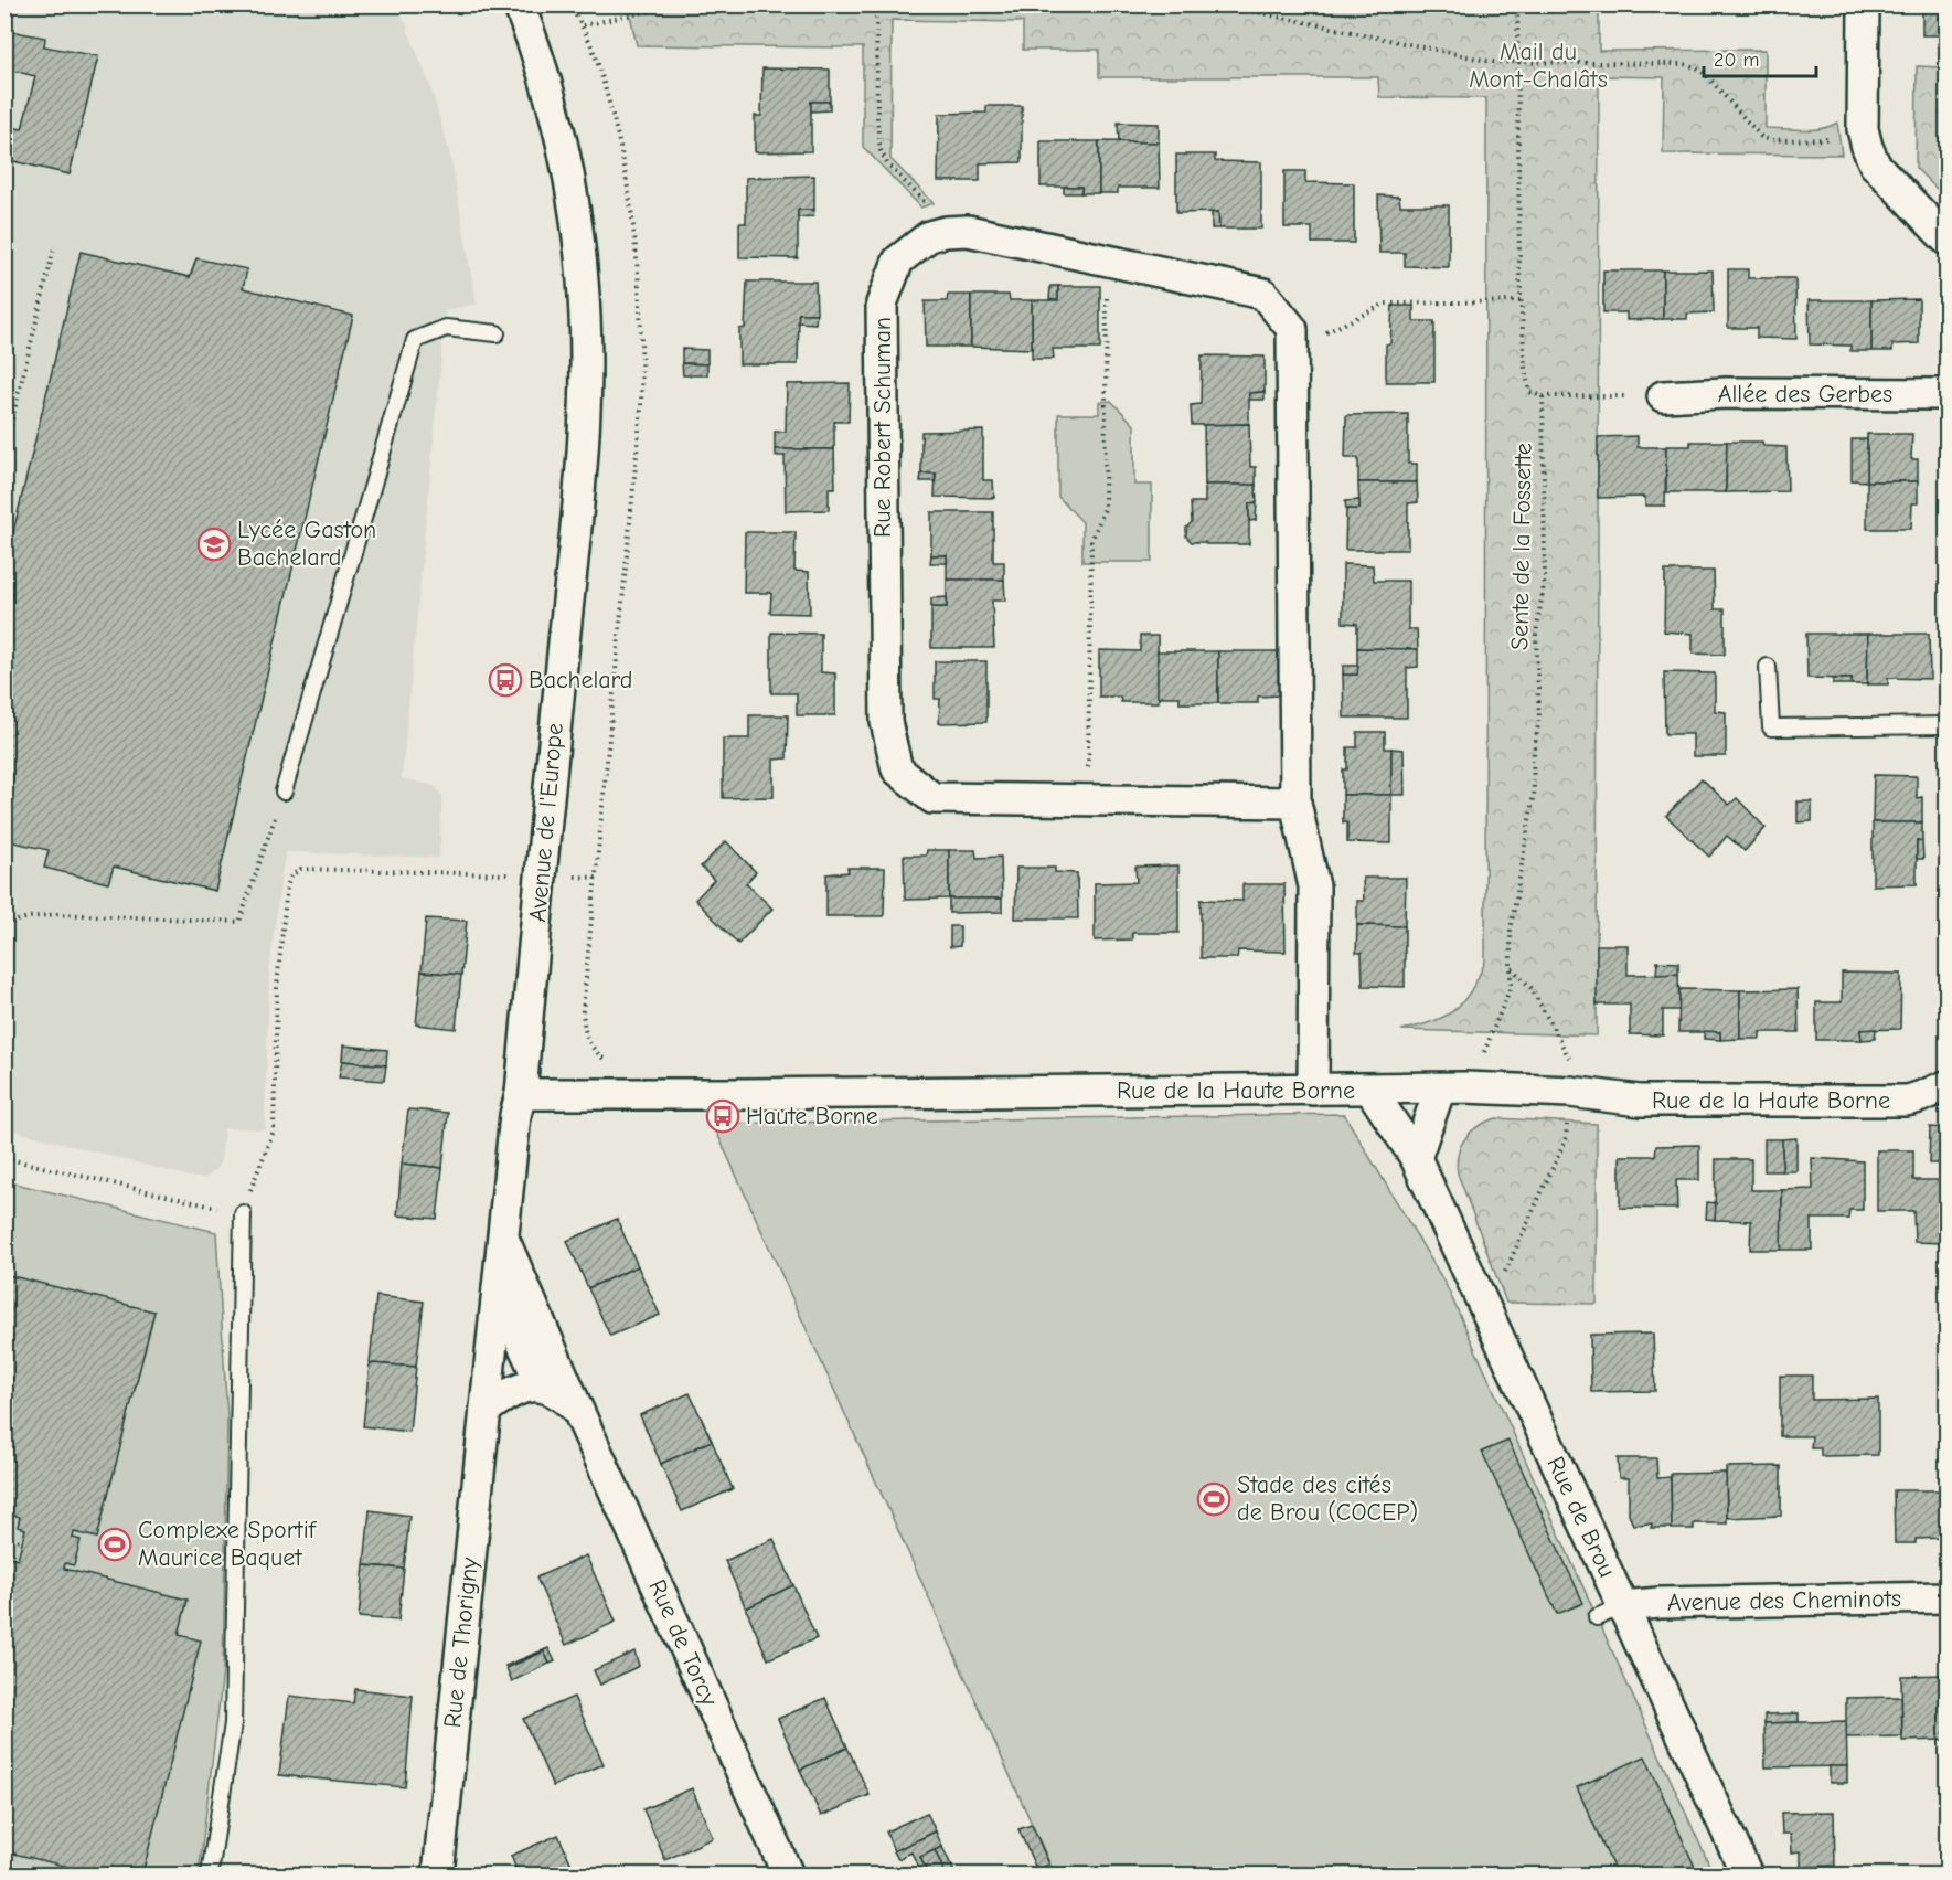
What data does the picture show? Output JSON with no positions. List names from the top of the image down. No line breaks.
{"streets":{"street":["Allée des Gerbes","Rue Robert Schuman","Avenue de l'Europe","Rue de la Haute Borne","Rue de Brou","Avenue des Cheminots","Rue de Thorigny","Rue de Torcy"],"path":["Sente de la Fossette"]},"crossings":[["Rue Robert Schuman","Rue de la Haute Borne"],["Avenue de l'Europe","Rue de la Haute Borne"],["Avenue de l'Europe","Rue de Thorigny"],["Avenue de l'Europe","Rue de Torcy"],["Rue de la Haute Borne","Rue de Brou"],["Rue de Brou","Avenue des Cheminots"]],"parks":["Mail du Mont-Chalâts"],"places":{"school or university":["Lycée Gaston Bachelard"],"bus stop":["Bachelard","Haute Borne"],"sports":["Stade des cités de Brou (COCEP)","Complexe Sportif Maurice Baquet"]},"scale_bar":"20 m"}
